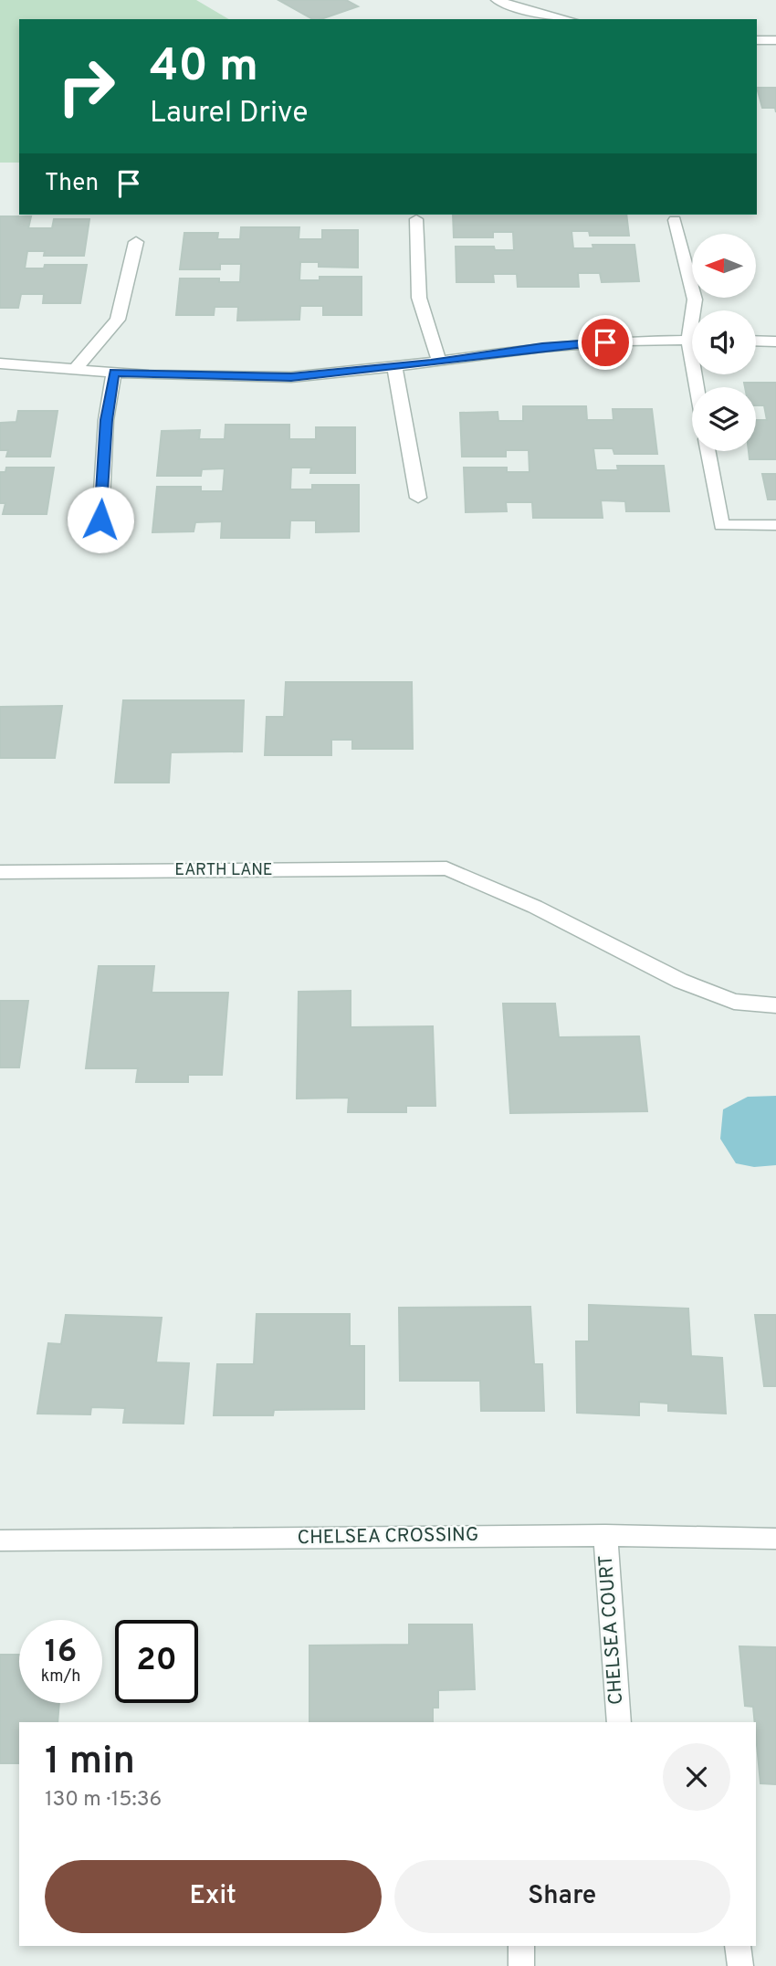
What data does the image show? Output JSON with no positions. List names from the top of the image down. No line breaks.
{"streets":{"street":["EARTH LANE","CHELSEA CROSSING","CHELSEA COURT"]},"crossings":[["CHELSEA CROSSING","CHELSEA COURT"]],"north":"left","page":{"turn":["40 m","Laurel Drive"],"then":"Then","speed":"16 km/h","limit":"20","heading":["1 min","130 m · 15:36"],"buttons":["Exit","Share"]}}
